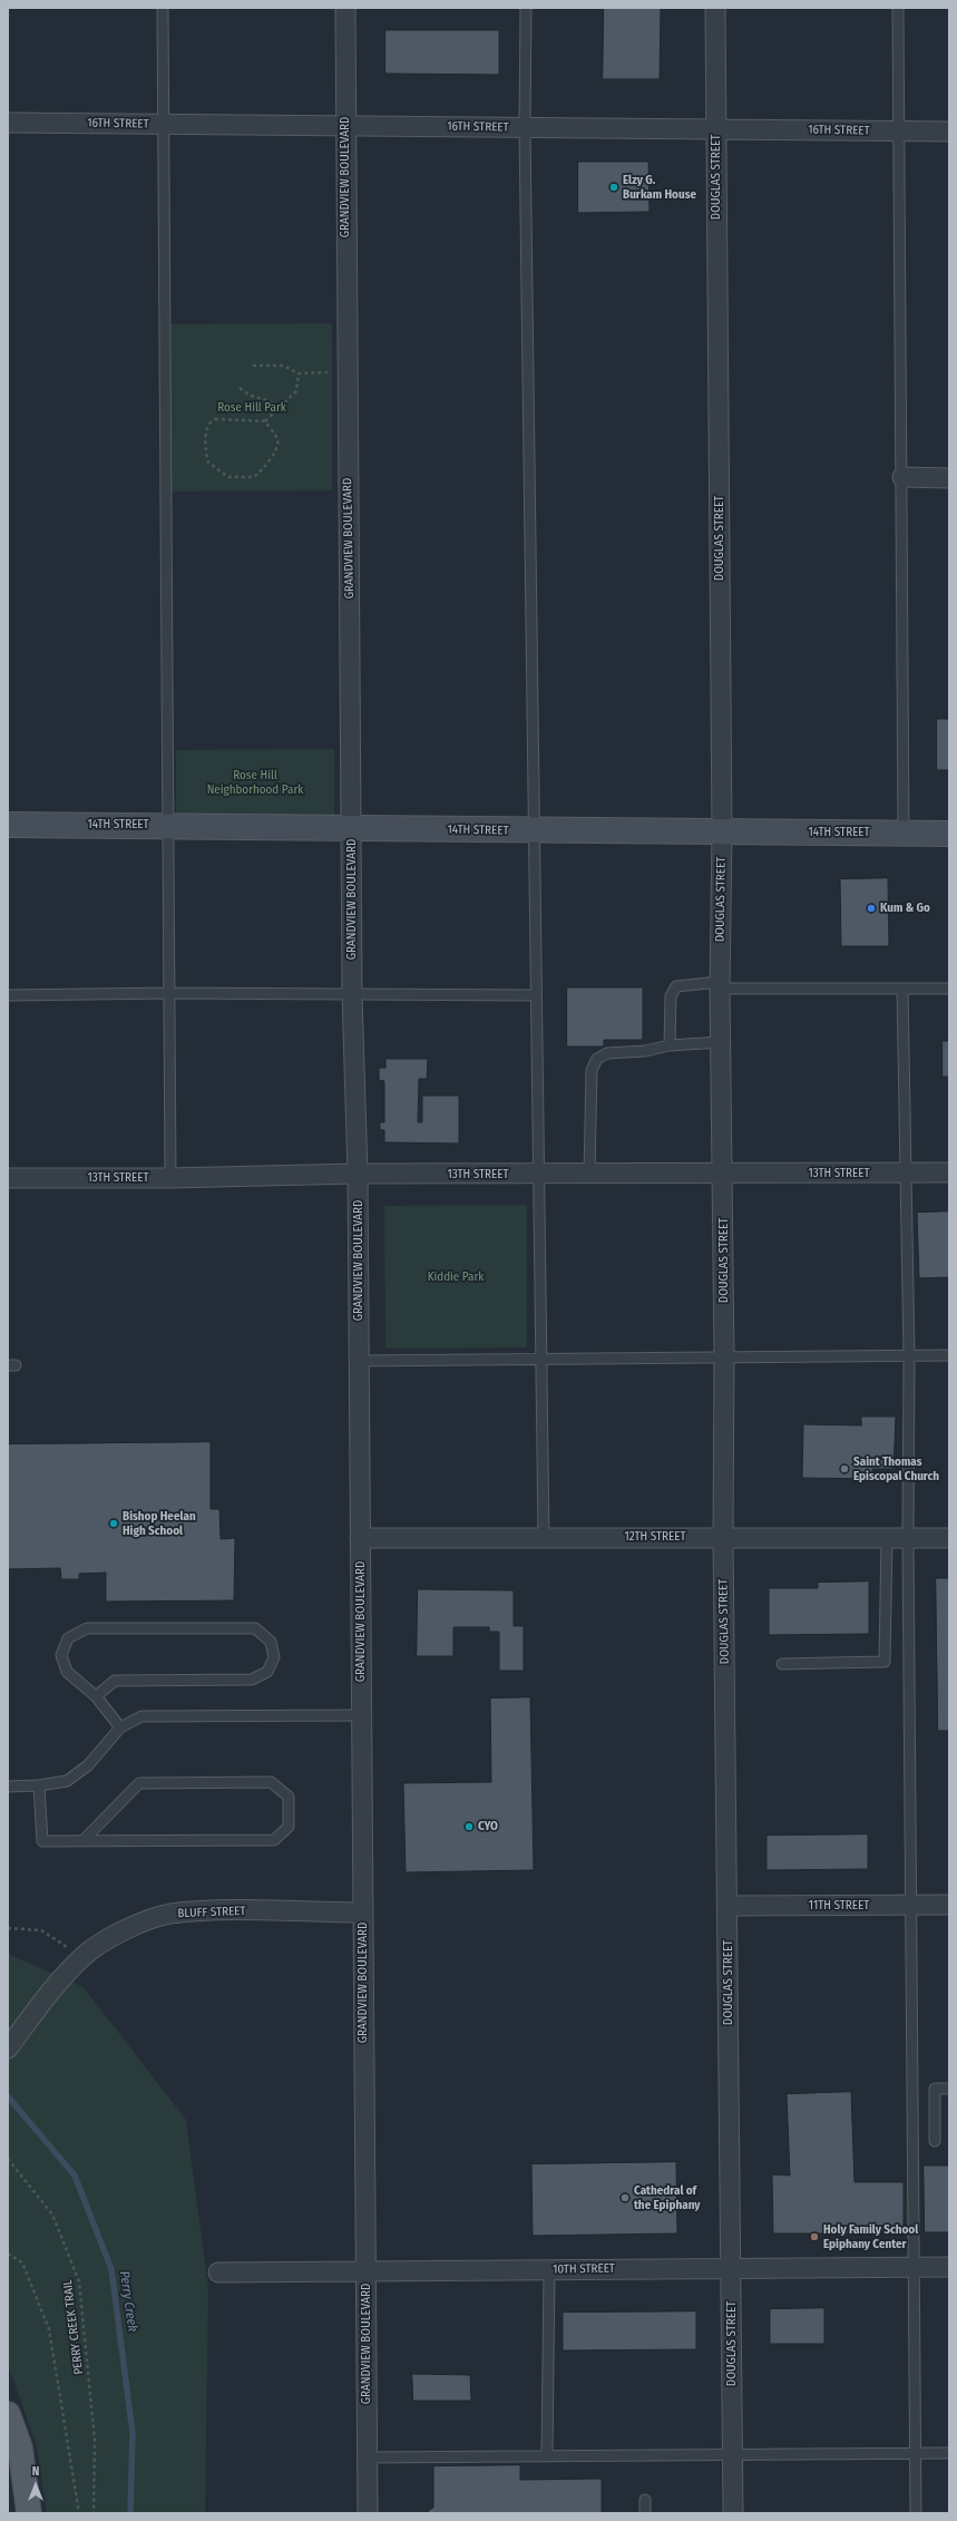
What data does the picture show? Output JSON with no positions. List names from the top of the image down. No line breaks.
{"streets":{"main road":["14TH STREET"],"street":["16TH STREET","GRANDVIEW BOULEVARD","DOUGLAS STREET","13TH STREET","12TH STREET","11TH STREET","BLUFF STREET","10TH STREET"],"path":["PERRY CREEK TRAIL"]},"crossings":[["16TH STREET","GRANDVIEW BOULEVARD"],["16TH STREET","DOUGLAS STREET"],["GRANDVIEW BOULEVARD","14TH STREET"],["GRANDVIEW BOULEVARD","13TH STREET"],["GRANDVIEW BOULEVARD","12TH STREET"],["GRANDVIEW BOULEVARD","BLUFF STREET"],["GRANDVIEW BOULEVARD","10TH STREET"],["DOUGLAS STREET","14TH STREET"],["DOUGLAS STREET","13TH STREET"],["DOUGLAS STREET","12TH STREET"],["DOUGLAS STREET","11TH STREET"],["DOUGLAS STREET","10TH STREET"]],"water":["Perry Creek"],"parks":["Rose Hill Park","Rose Hill Neighborhood Park","Kiddie Park"],"places":["Elzy G. Burkam House","Kum & Go","Saint Thomas Episcopal Church","Bishop Heelan High School","CYO","Cathedral of the Epiphany","Holy Family School Epiphany Center"],"north":"top"}
